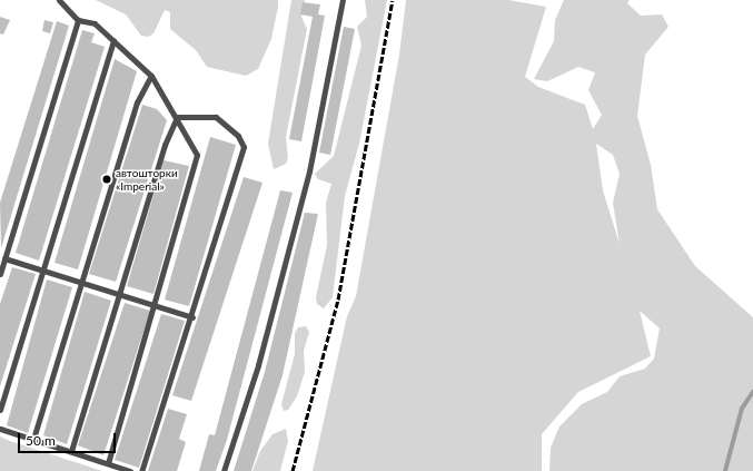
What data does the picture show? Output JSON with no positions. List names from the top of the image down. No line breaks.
{"places":["автошторки «Imperial»"],"scale_bar":"50 m"}
